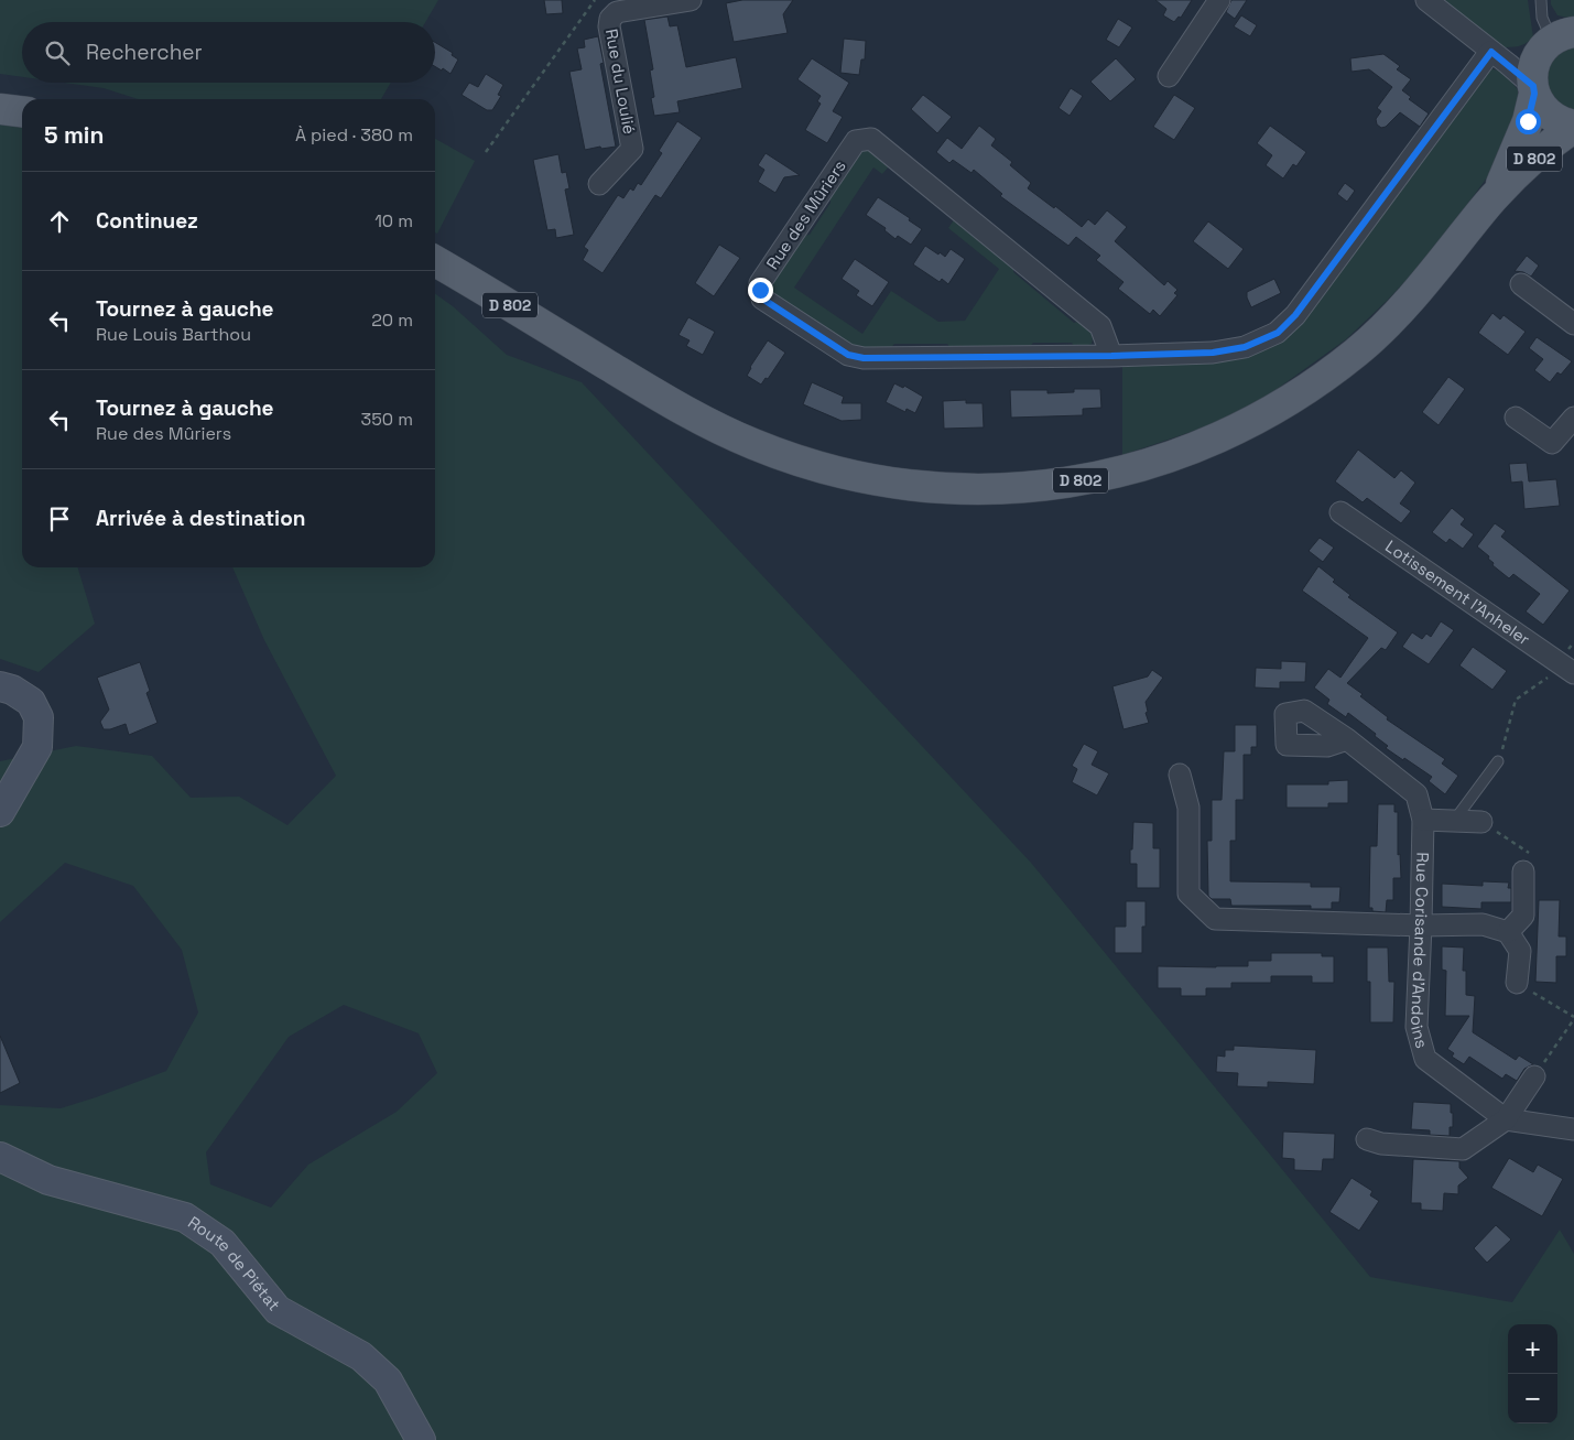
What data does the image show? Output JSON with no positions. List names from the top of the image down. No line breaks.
{"streets":{"main road":["D 802"],"street":["Rue du Loulié","Rue des Mûriers","Lotissement l'Anheler","Rue Corisande d'Andoins","Route de Piétat"]},"page":{"search":"Rechercher","heading":["5 min","À pied · 380 m"],"list":[["Continuez","10 m"],["Tournez à gauche","Rue Louis Barthou","20 m"],["Tournez à gauche","Rue des Mûriers","350 m"],"Arrivée à destination"],"map_buttons":["+","−"]}}
